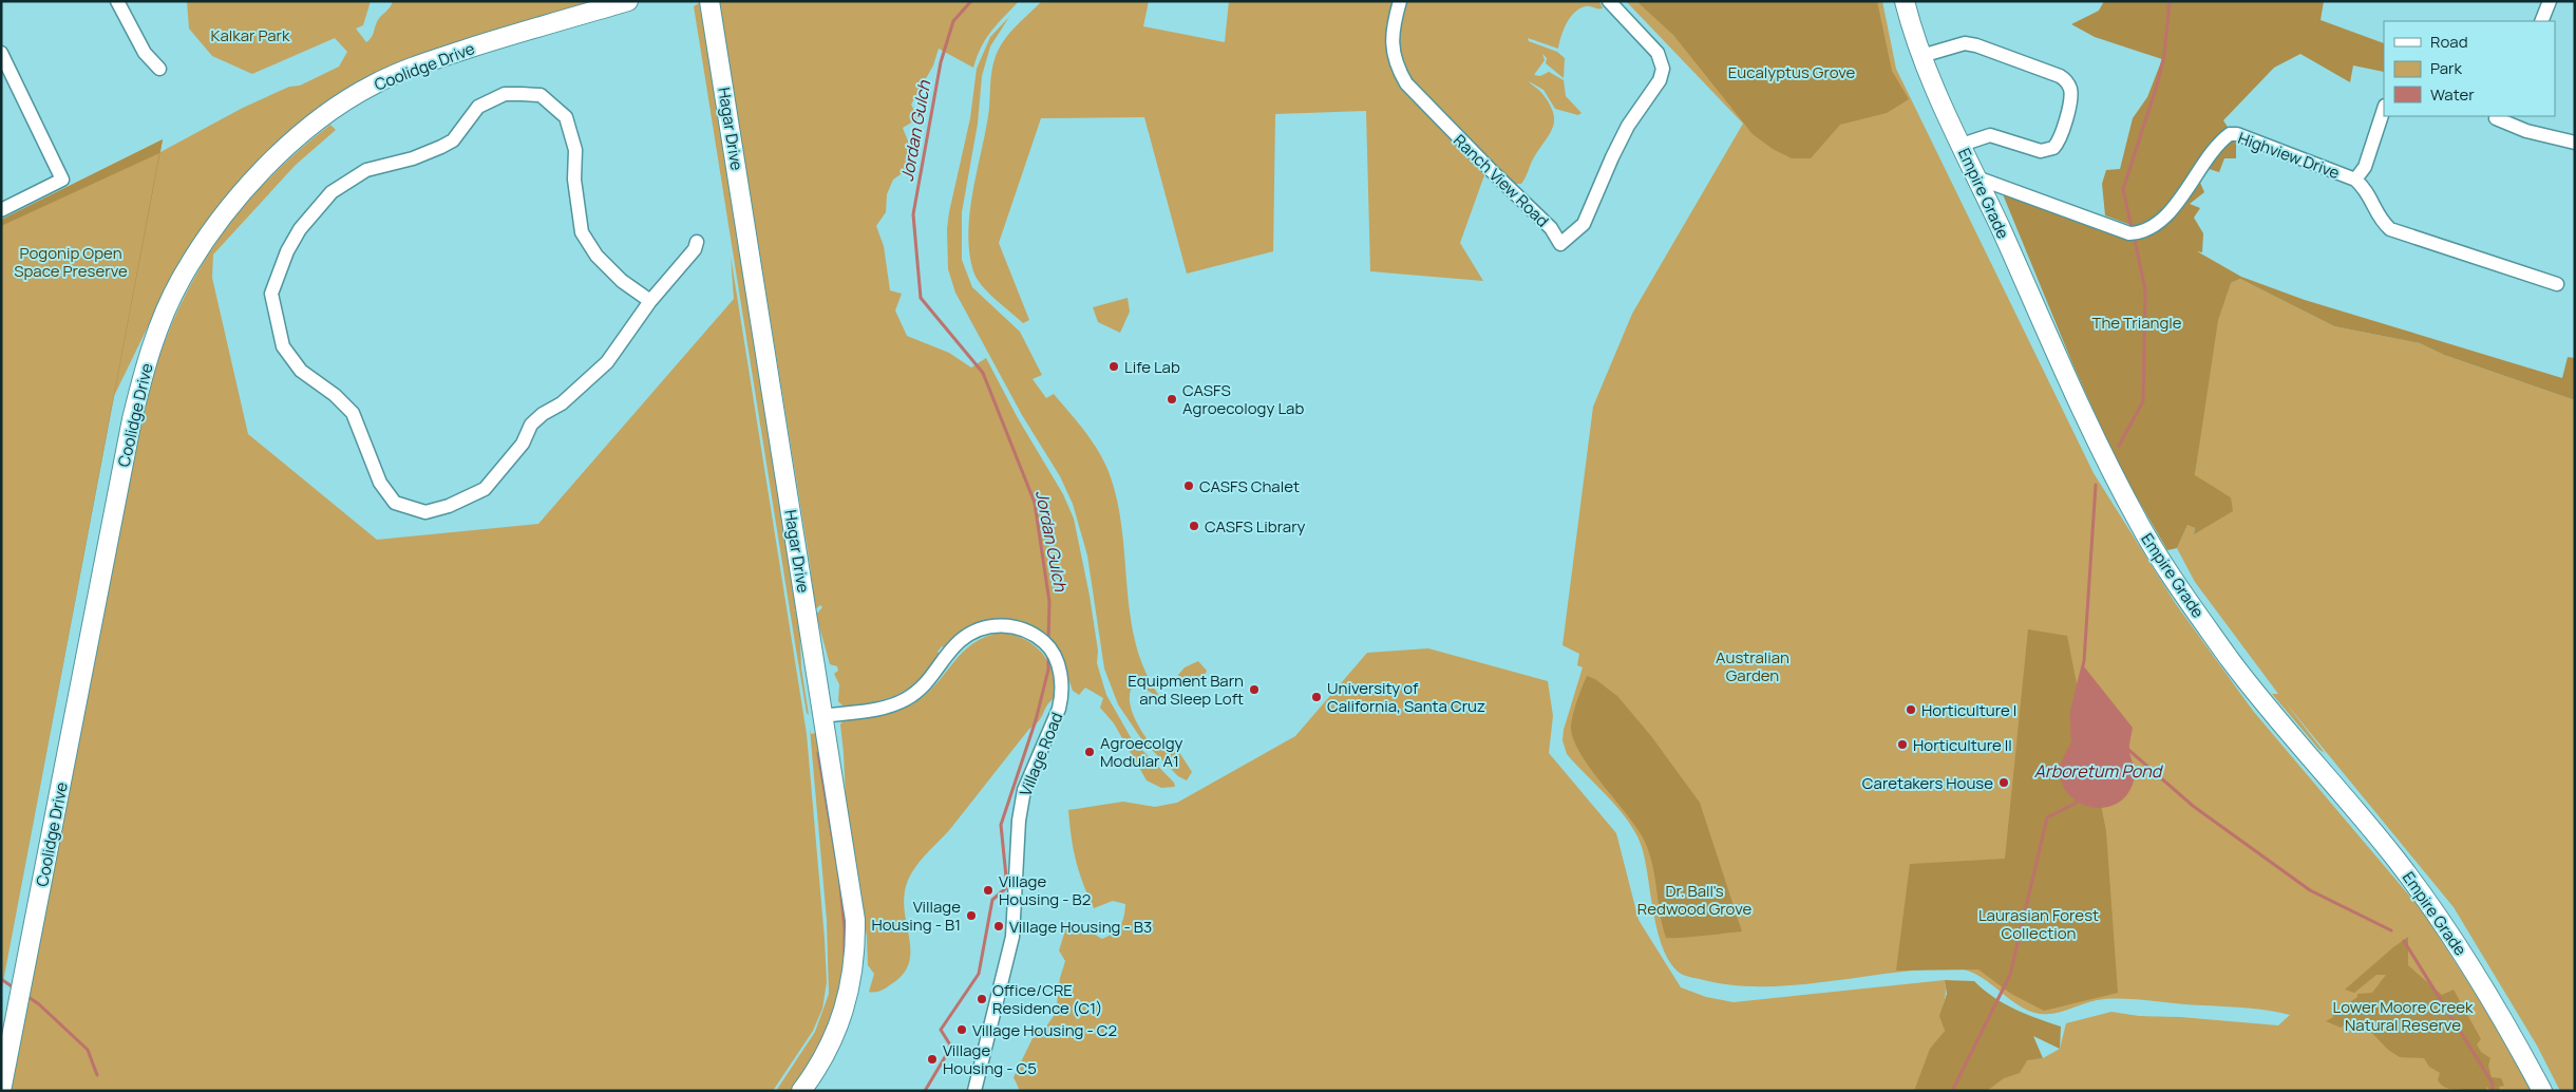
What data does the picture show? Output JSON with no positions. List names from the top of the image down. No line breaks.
{"streets":{"main road":["Coolidge Drive","Hagar Drive","Empire Grade"],"street":["Highview Drive","Ranch View Road","Village Road"]},"crossings":[["Hagar Drive","Village Road"],["Highview Drive","Empire Grade"]],"water":["Jordan Gulch","Arboretum Pond"],"parks":["Kalkar Park","Eucalyptus Grove","Pogonip Open Space Preserve","The Triangle","Australian Garden","Dr. Ball's Redwood Grove","Laurasian Forest Collection","Lower Moore Creek Natural Reserve"],"places":["Life Lab","CASFS Agroecology Lab","CASFS Chalet","CASFS Library","Equipment Barn and Sleep Loft","University of California, Santa Cruz","Horticulture I","Horticulture II","Agroecolgy Modular A1","Caretakers House","Village Housing - B2","Village Housing - B1","Village Housing - B3","Office/CRE Residence (C1)","Village Housing - C2","Village Housing - C5"],"legend":["Road","Park","Water"]}
